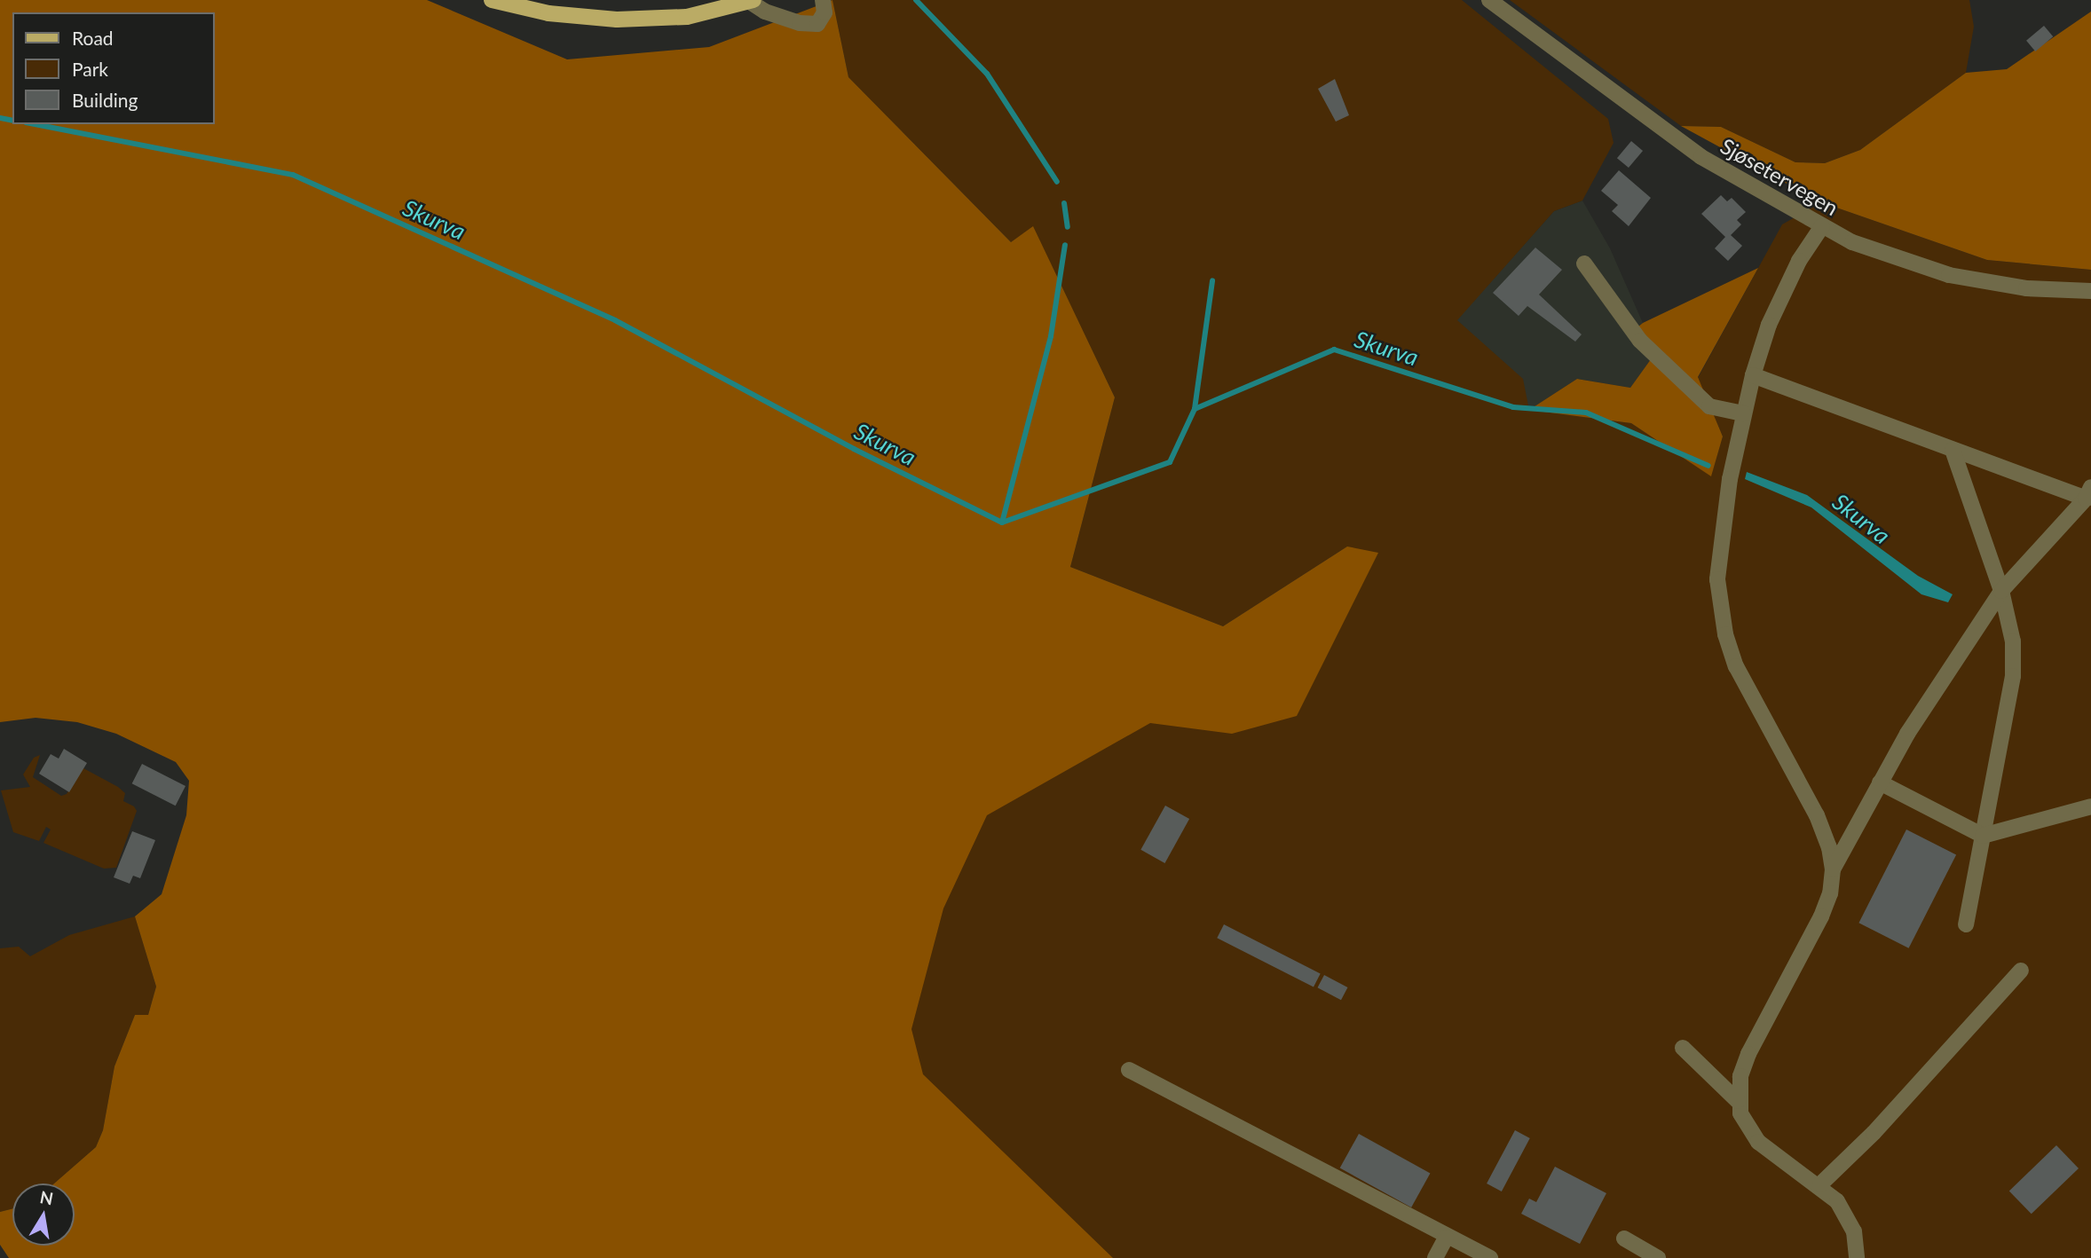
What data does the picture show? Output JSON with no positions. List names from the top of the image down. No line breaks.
{"streets":{"street":["Sjøsetervegen"]},"water":["Skurva"],"legend":["Road","Park","Building"],"north":"top"}
